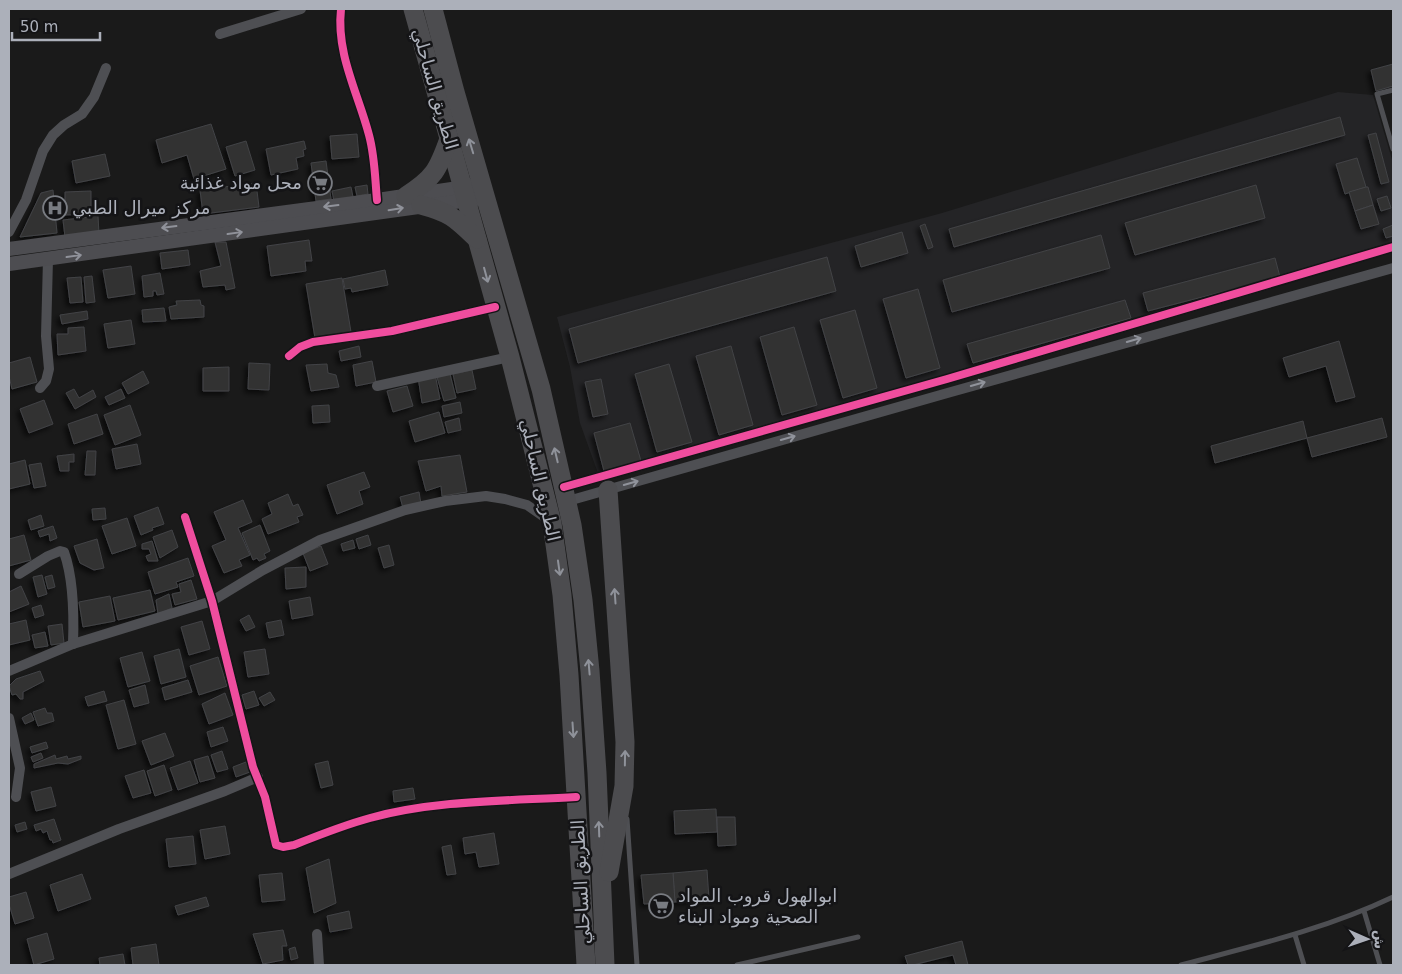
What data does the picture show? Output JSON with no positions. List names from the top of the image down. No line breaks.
{"streets":{"highway":["الطريق الساحلي"]},"places":{"supermarket":["محل مواد غذائية","ابوالهول قروب المواد الصحية ومواد البناء"],"hospital":["مركز ميرال الطبي"]},"scale_bar":"50 m","north":"right"}
